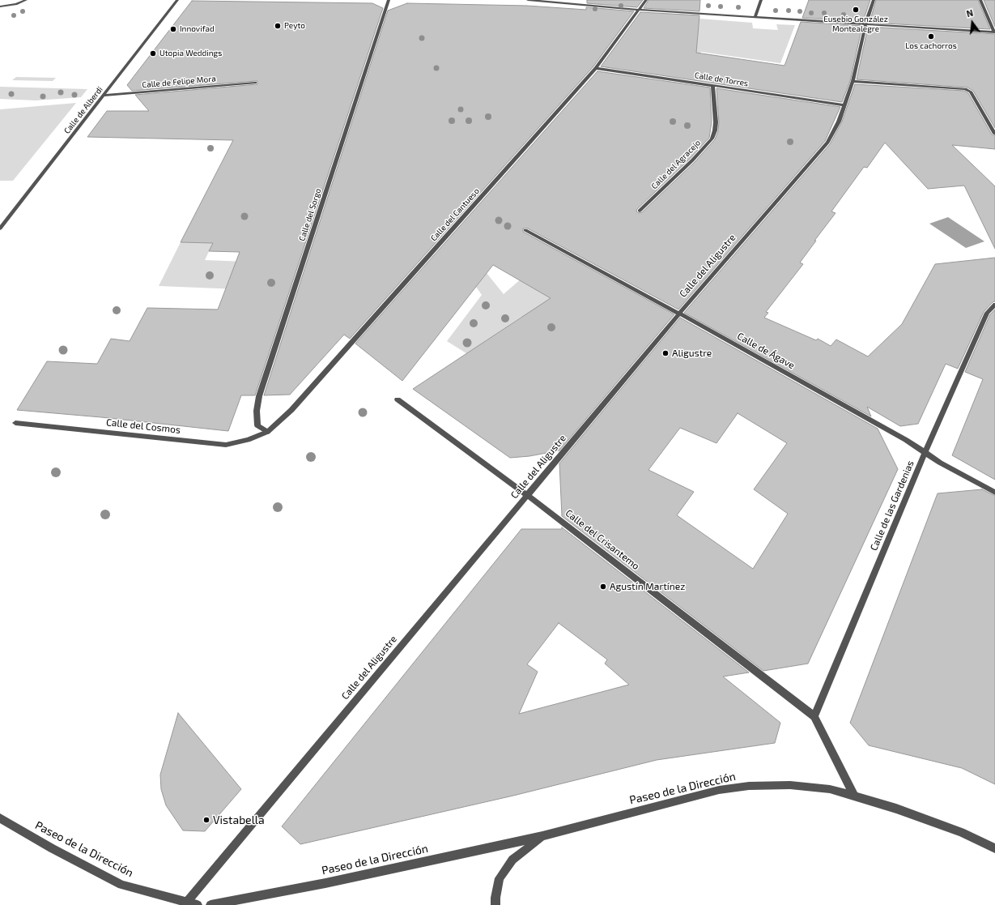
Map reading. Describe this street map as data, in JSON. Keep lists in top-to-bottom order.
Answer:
{
  "streets": {
    "street": [
      "Calle de Torres",
      "Calle de Felipe Mora",
      "Calle de Alberdi",
      "Calle del Agracejo",
      "Calle del Sorgo",
      "Calle del Cantueso",
      "Calle del Aligustre",
      "Calle de Ágave",
      "Calle del Cosmos",
      "Calle de las Gardenias",
      "Calle del Crisantemo",
      "Paseo de la Dirección"
    ]
  },
  "crossings": [
    ["Calle de Torres", "Calle del Agracejo"],
    ["Calle de Torres", "Calle del Cantueso"],
    ["Calle de Torres", "Calle del Aligustre"],
    ["Calle de Felipe Mora", "Calle de Alberdi"],
    ["Calle del Sorgo", "Calle del Cantueso"],
    ["Calle del Sorgo", "Calle del Cosmos"],
    ["Calle del Cantueso", "Calle del Cosmos"],
    ["Calle del Aligustre", "Calle de Ágave"],
    ["Calle del Aligustre", "Calle del Crisantemo"],
    ["Calle del Aligustre", "Paseo de la Dirección"],
    ["Calle de Ágave", "Calle de las Gardenias"],
    ["Calle de las Gardenias", "Calle del Crisantemo"],
    ["Calle del Crisantemo", "Paseo de la Dirección"]
  ],
  "places": [
    "Eusebio González Montealegre",
    "Peyto",
    "Innovifad",
    "Los cachorros",
    "Utopia Weddings",
    "Aligustre",
    "Agustín Martínez",
    "Vistabella"
  ],
  "north": "top"
}
